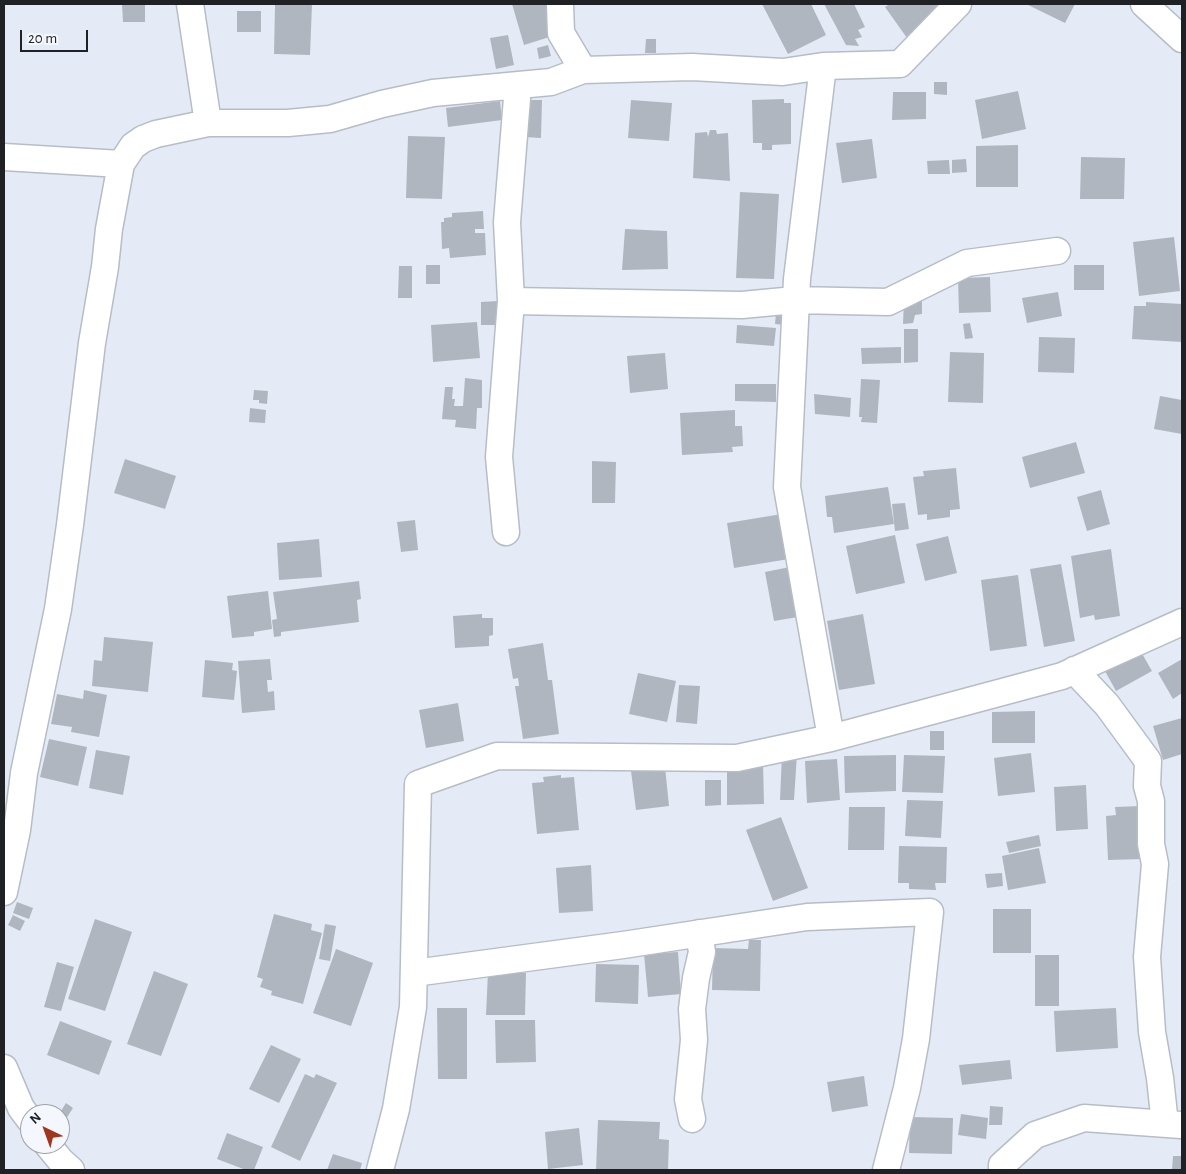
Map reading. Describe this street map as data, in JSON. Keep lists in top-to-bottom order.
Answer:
{
  "scale_bar": "20 m",
  "north": "top left"
}
